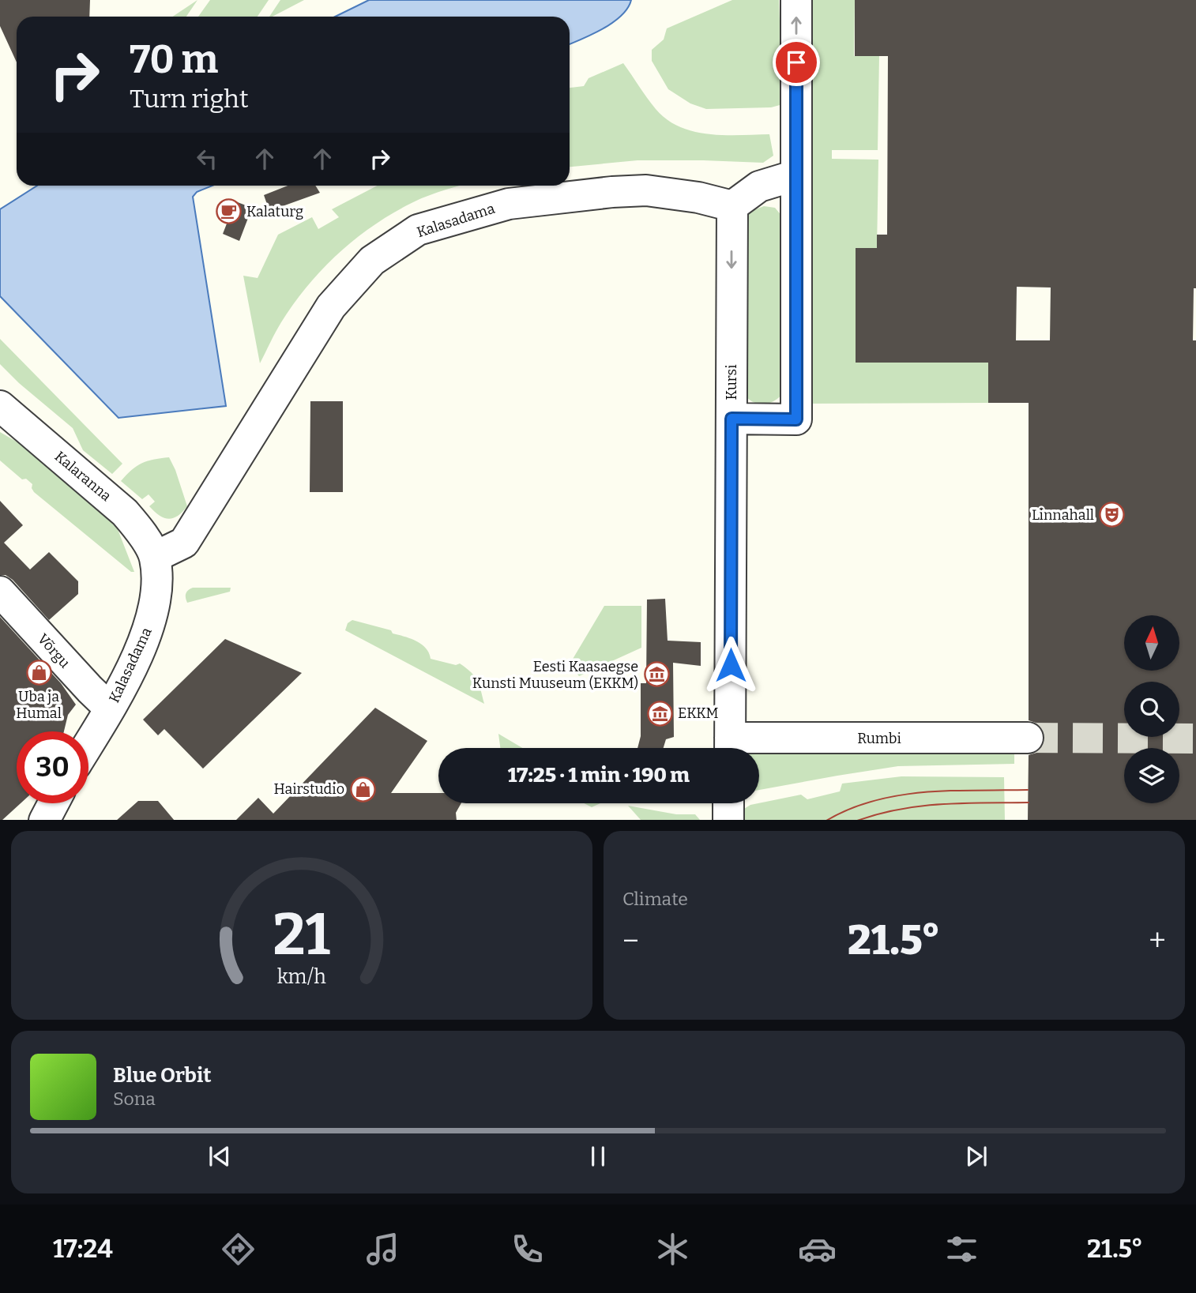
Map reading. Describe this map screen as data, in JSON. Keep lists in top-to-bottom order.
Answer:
{
  "streets": {
    "street": [
      "Kalasadama",
      "Kursi",
      "Kalaranna",
      "Võrgu",
      "Rumbi"
    ]
  },
  "crossings": [
    ["Kalasadama", "Kursi"],
    ["Kalasadama", "Kalaranna"],
    ["Kalasadama", "Võrgu"],
    ["Kursi", "Rumbi"]
  ],
  "one_way": ["Kursi"],
  "places": {
    "cafe": ["Kalaturg"],
    "theatre": ["Linnahall"],
    "shop": ["Uba ja Humal", "Hairstudio"],
    "museum": ["Eesti Kaasaegse Kunsti Muuseum (EKKM)", "EKKM"]
  },
  "north": "top",
  "page": {
    "turn": ["70 m", "Turn right"],
    "limit": "30",
    "trip": "17:25 · 1 min · 190 m",
    "tile": "Climate",
    "heat": ["−", "21.5°", "+"],
    "song": ["Blue Orbit", "Sona"],
    "tabs": ["17:24", "21.5°"],
    "gauge": ["21", "km/h"]
  }
}
